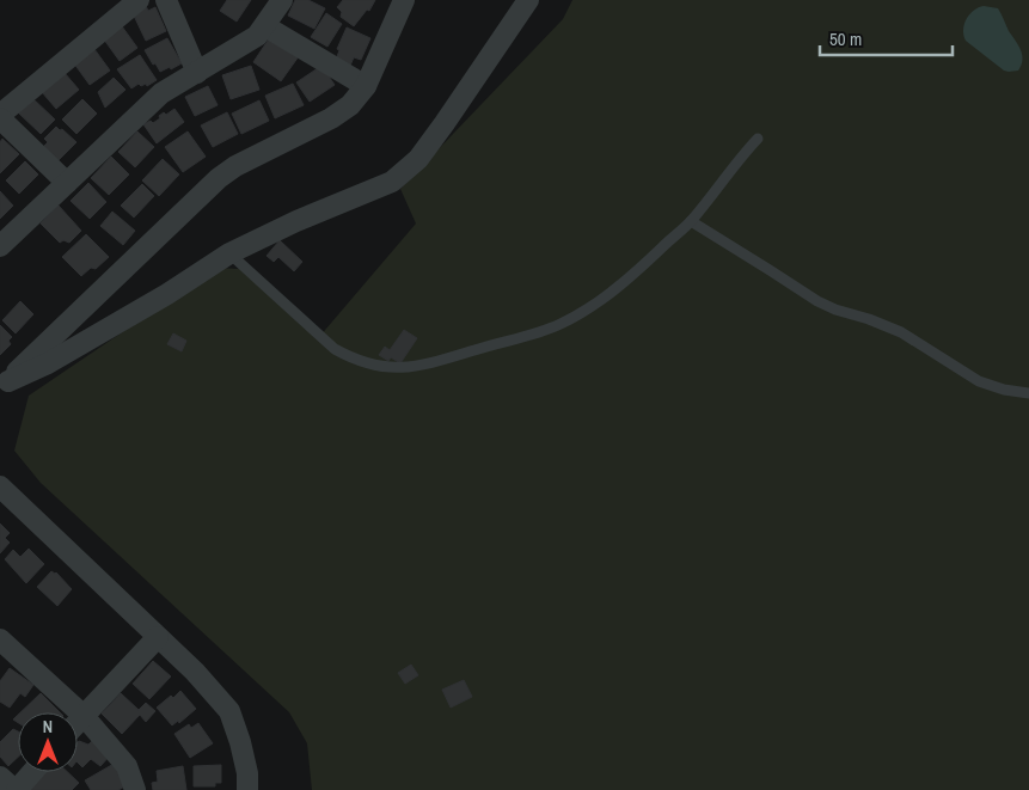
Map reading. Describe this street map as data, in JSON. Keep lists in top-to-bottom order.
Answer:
{
  "scale_bar": "50 m",
  "north": "top"
}
